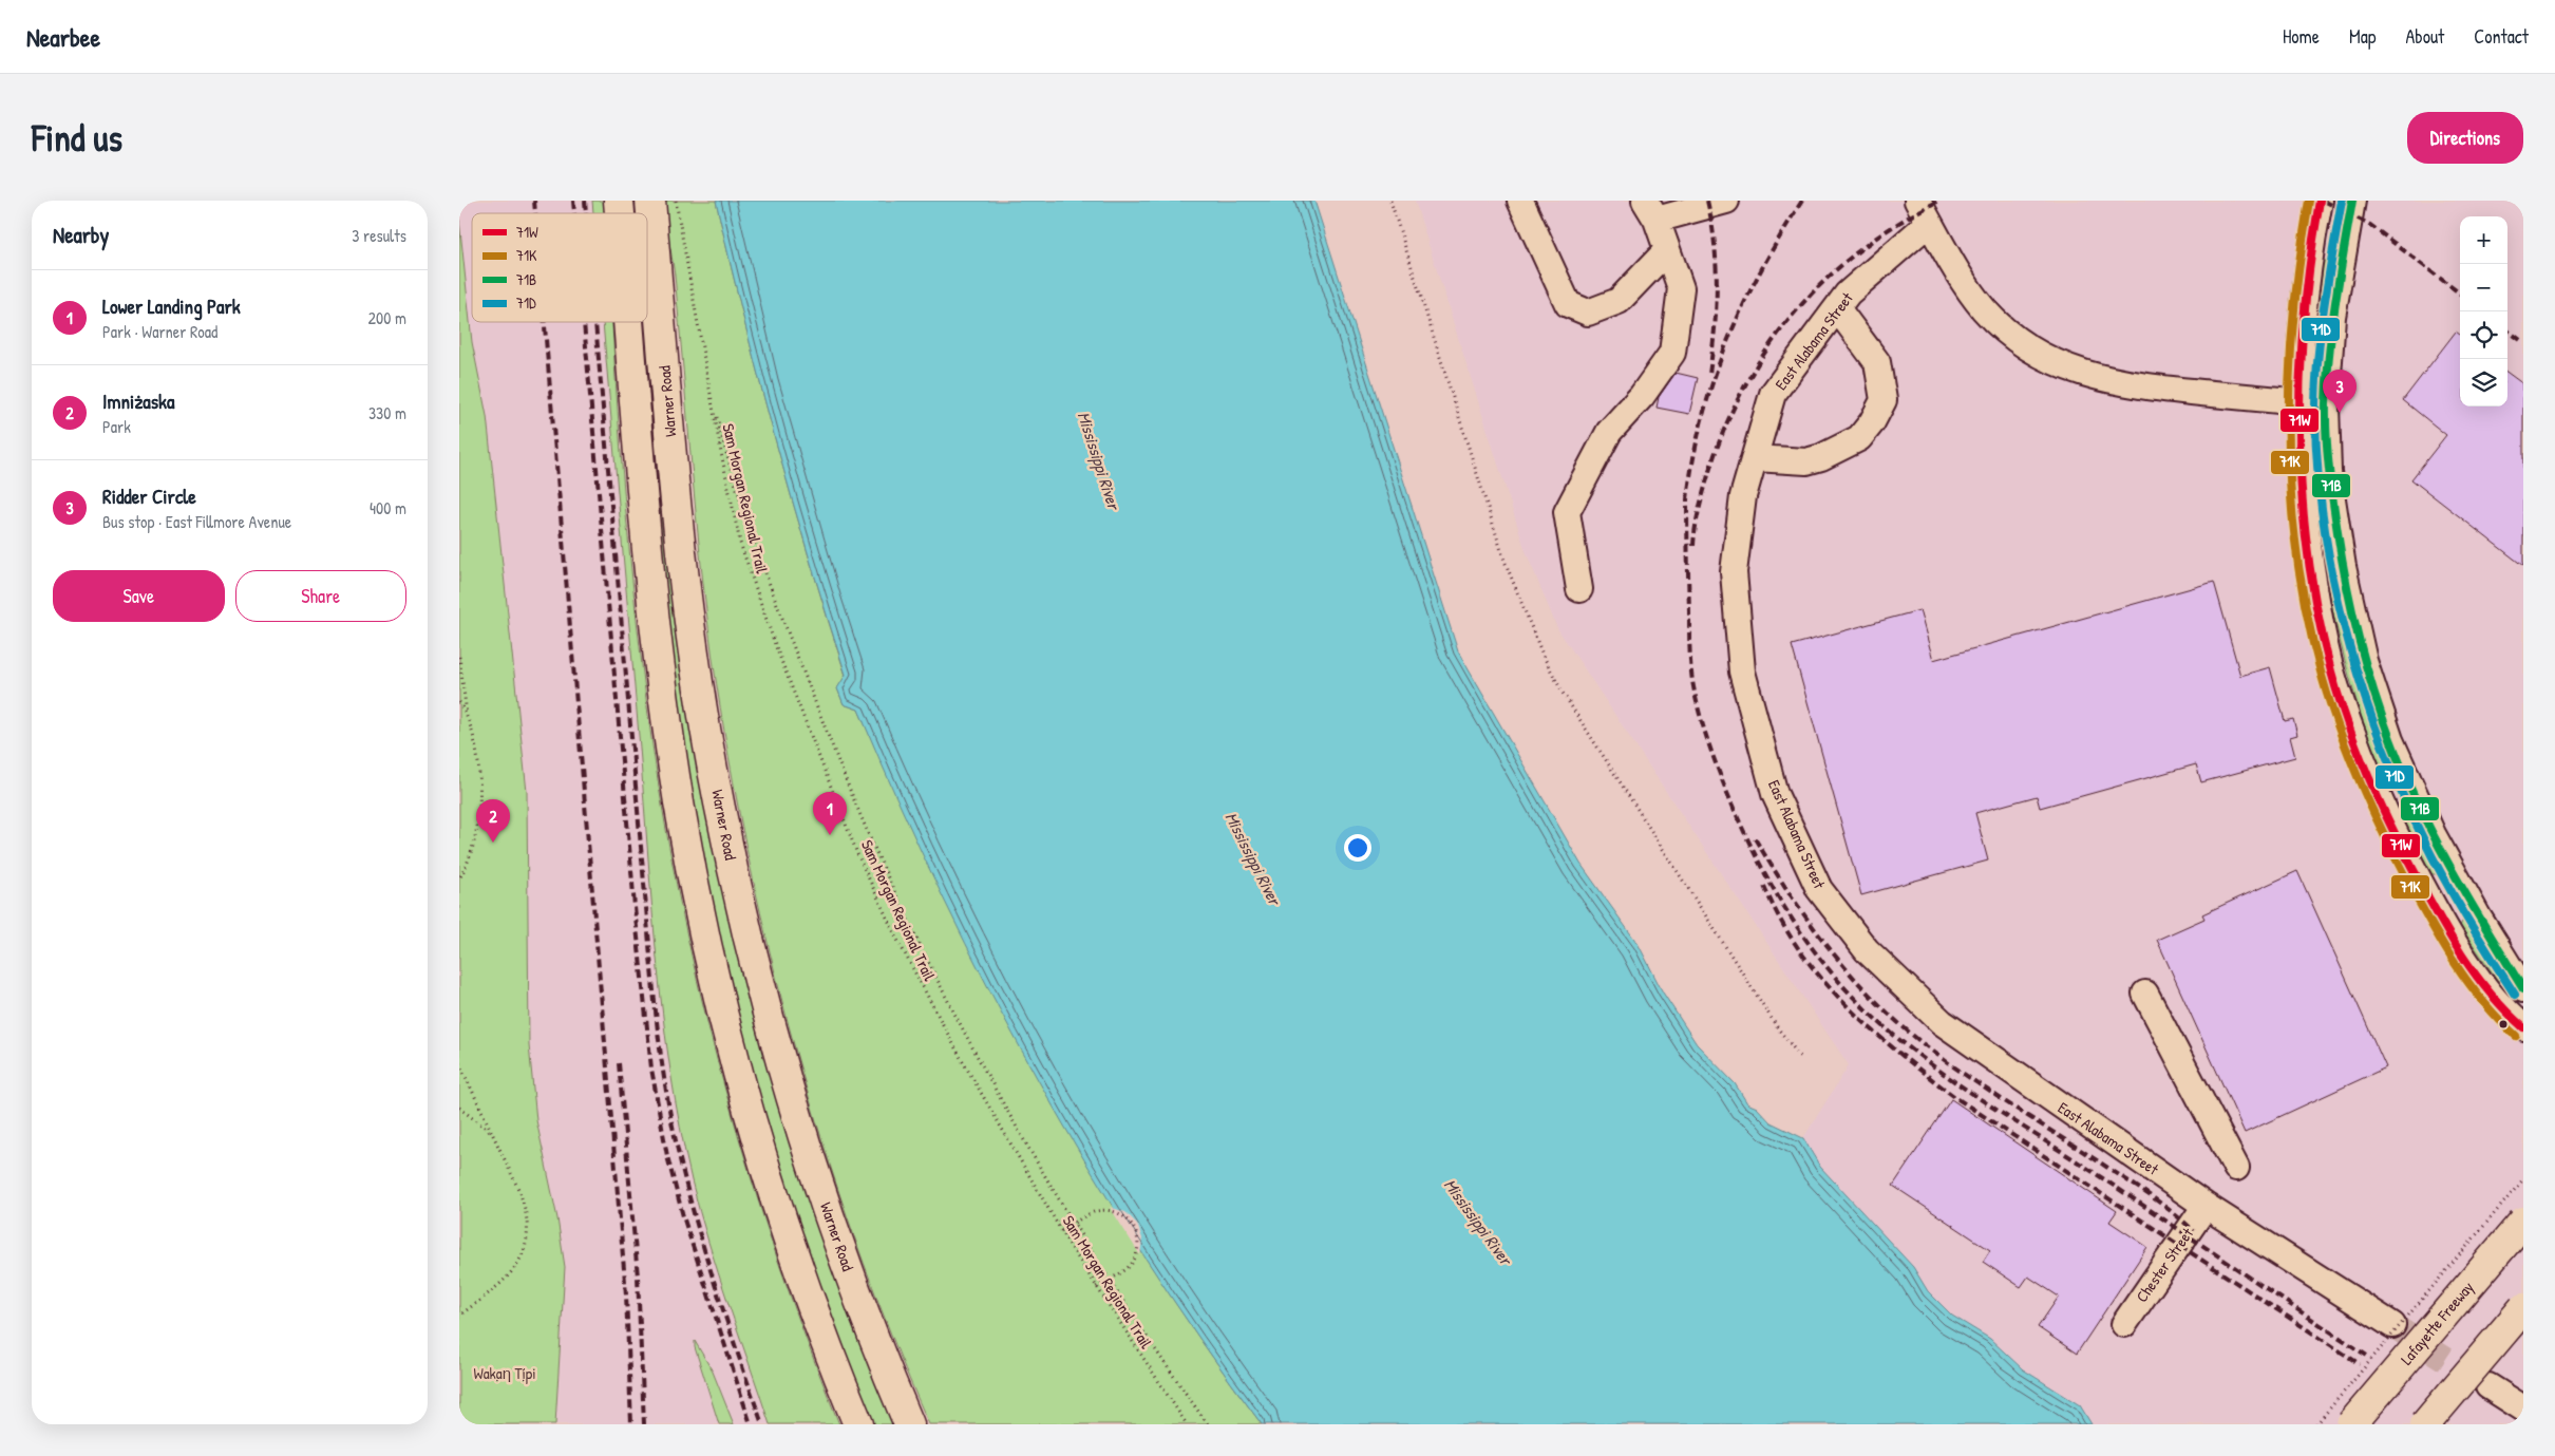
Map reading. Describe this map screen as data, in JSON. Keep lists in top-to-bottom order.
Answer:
{
  "streets": {
    "highway": ["Warner Road", "Lafayette Freeway"],
    "street": ["East Alabama Street", "Chester Street"],
    "path": ["Sam Morgan Regional Trail"]
  },
  "crossings": [
    ["East Alabama Street", "Chester Street"]
  ],
  "water": ["Mississippi River"],
  "parks": ["Waḳaƞ Ṭípi"],
  "lines": [
    "transit line 71W",
    "transit line 71K",
    "transit line 71B",
    "transit line 71D"
  ],
  "legend": [
    "71W",
    "71K",
    "71B",
    "71D"
  ],
  "page": {
    "header": "Nearbee",
    "nav": [
      "Home",
      "Map",
      "About",
      "Contact"
    ],
    "buttons": [
      "Directions",
      ["Save", "Share"]
    ],
    "title": "Find us",
    "heading": ["Nearby", "3 results"],
    "map_buttons": ["+", "−"],
    "list": [
      {
        "mark": "1",
        "name": "Lower Landing Park",
        "note": "Park · Warner Road",
        "value": "200 m"
      },
      {
        "mark": "2",
        "name": "Imniżaska",
        "note": "Park",
        "value": "330 m"
      },
      {
        "mark": "3",
        "name": "Ridder Circle",
        "note": "Bus stop · East Fillmore Avenue",
        "value": "400 m"
      }
    ],
    "pins": ["3", "1", "2"]
  }
}
